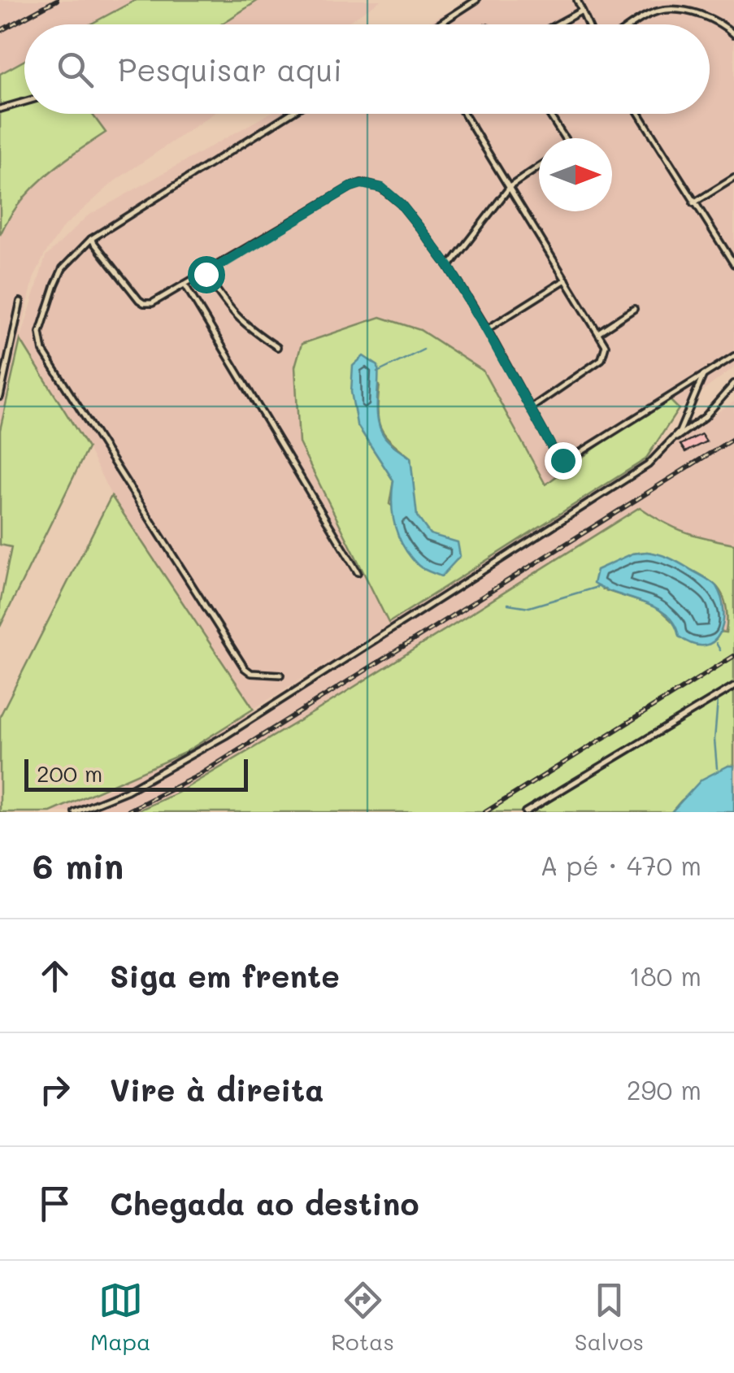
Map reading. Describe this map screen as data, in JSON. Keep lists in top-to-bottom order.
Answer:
{
  "scale_bar": "200 m",
  "north": "right",
  "page": {
    "search": "Pesquisar aqui",
    "scale": "200 m",
    "heading": ["6 min", "A pé · 470 m"],
    "list": [
      ["Siga em frente", "180 m"],
      ["Vire à direita", "290 m"],
      "Chegada ao destino"
    ],
    "nav": ["Mapa", "Rotas", "Salvos"]
  }
}
